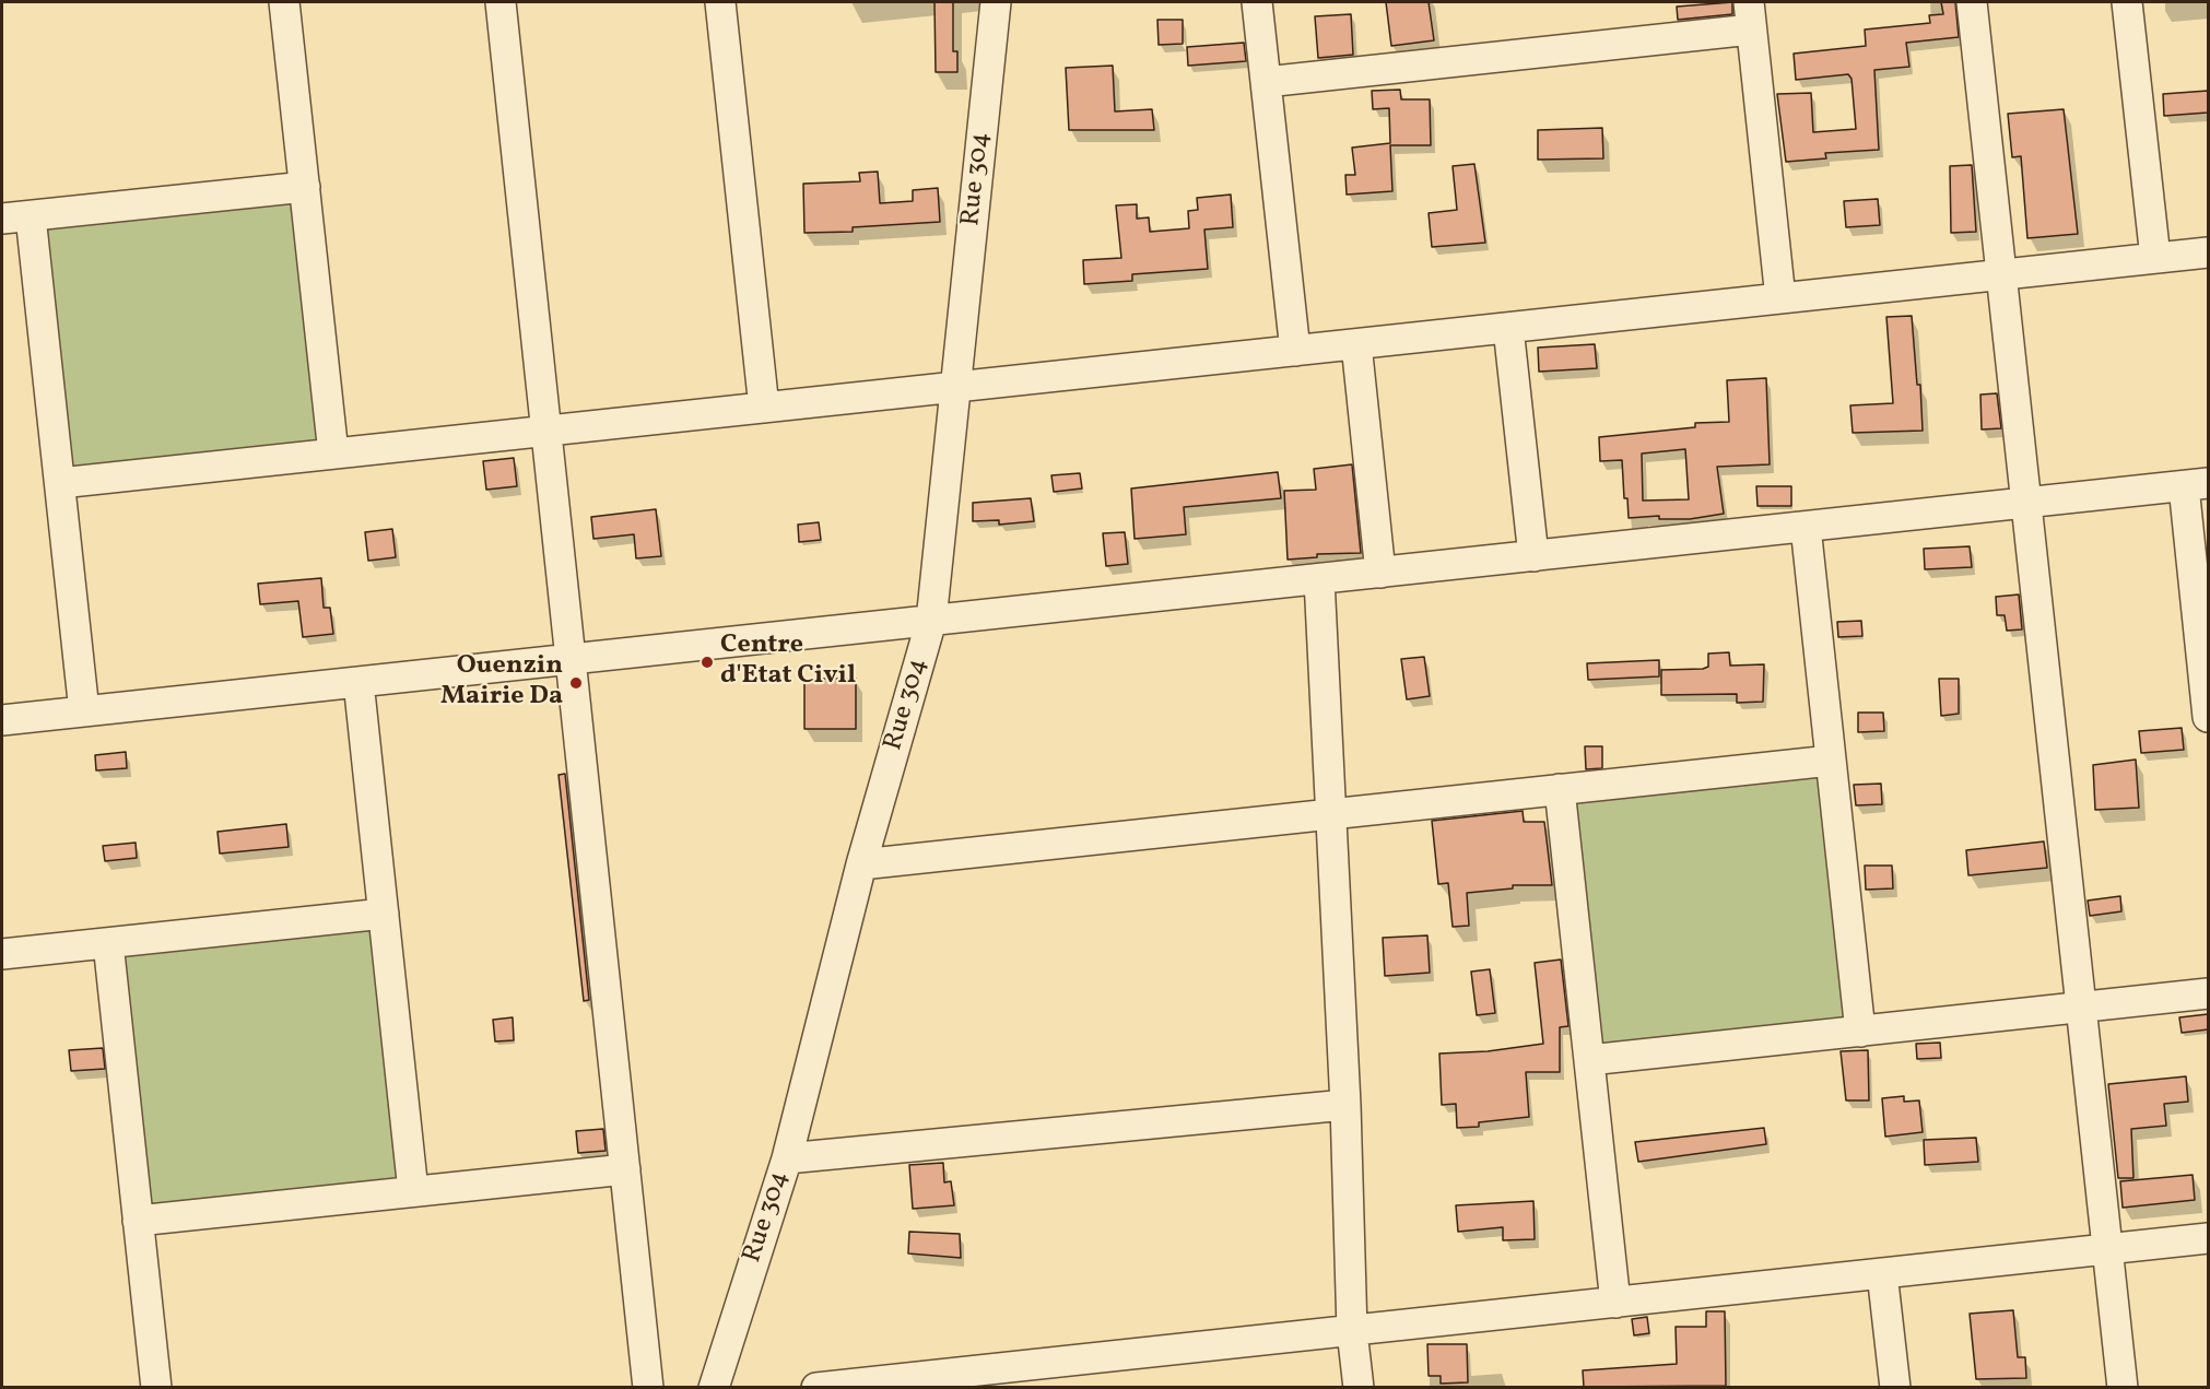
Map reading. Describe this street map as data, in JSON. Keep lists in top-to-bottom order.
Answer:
{
  "streets": {
    "street": ["Rue 304"]
  },
  "places": ["Centre d'Etat Civil", "Ouenzin Mairie Da"]
}
